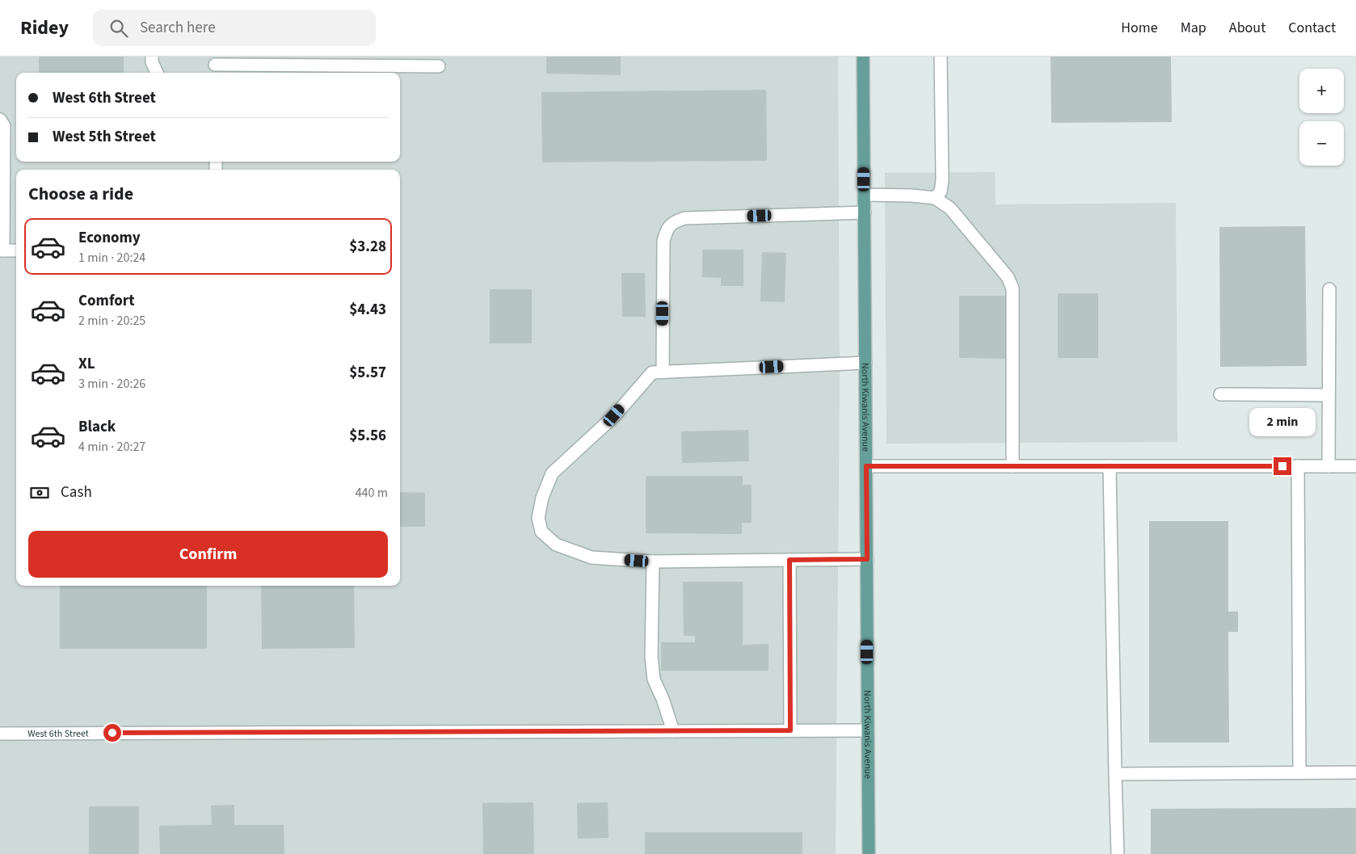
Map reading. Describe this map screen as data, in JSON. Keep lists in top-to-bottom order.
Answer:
{
  "streets": {
    "main road": ["North Kiwanis Avenue"],
    "street": ["West 6th Street"]
  },
  "crossings": [
    ["North Kiwanis Avenue", "West 6th Street"]
  ],
  "page": {
    "header": "Ridey",
    "search": "Search here",
    "nav": [
      "Home",
      "Map",
      "About",
      "Contact"
    ],
    "map_buttons": ["+", "−"],
    "banner": ["West 6th Street", "West 5th Street"],
    "heading": "Choose a ride",
    "list": [
      {
        "name": "Economy",
        "note": "1 min · 20:24",
        "value": "$3.28"
      },
      {
        "name": "Comfort",
        "note": "2 min · 20:25",
        "value": "$4.43"
      },
      {
        "name": "XL",
        "note": "3 min · 20:26",
        "value": "$5.57"
      },
      {
        "name": "Black",
        "note": "4 min · 20:27",
        "value": "$5.56"
      }
    ],
    "bubble": "2 min",
    "pay": ["Cash", "440 m"],
    "buttons": "Confirm"
  }
}
